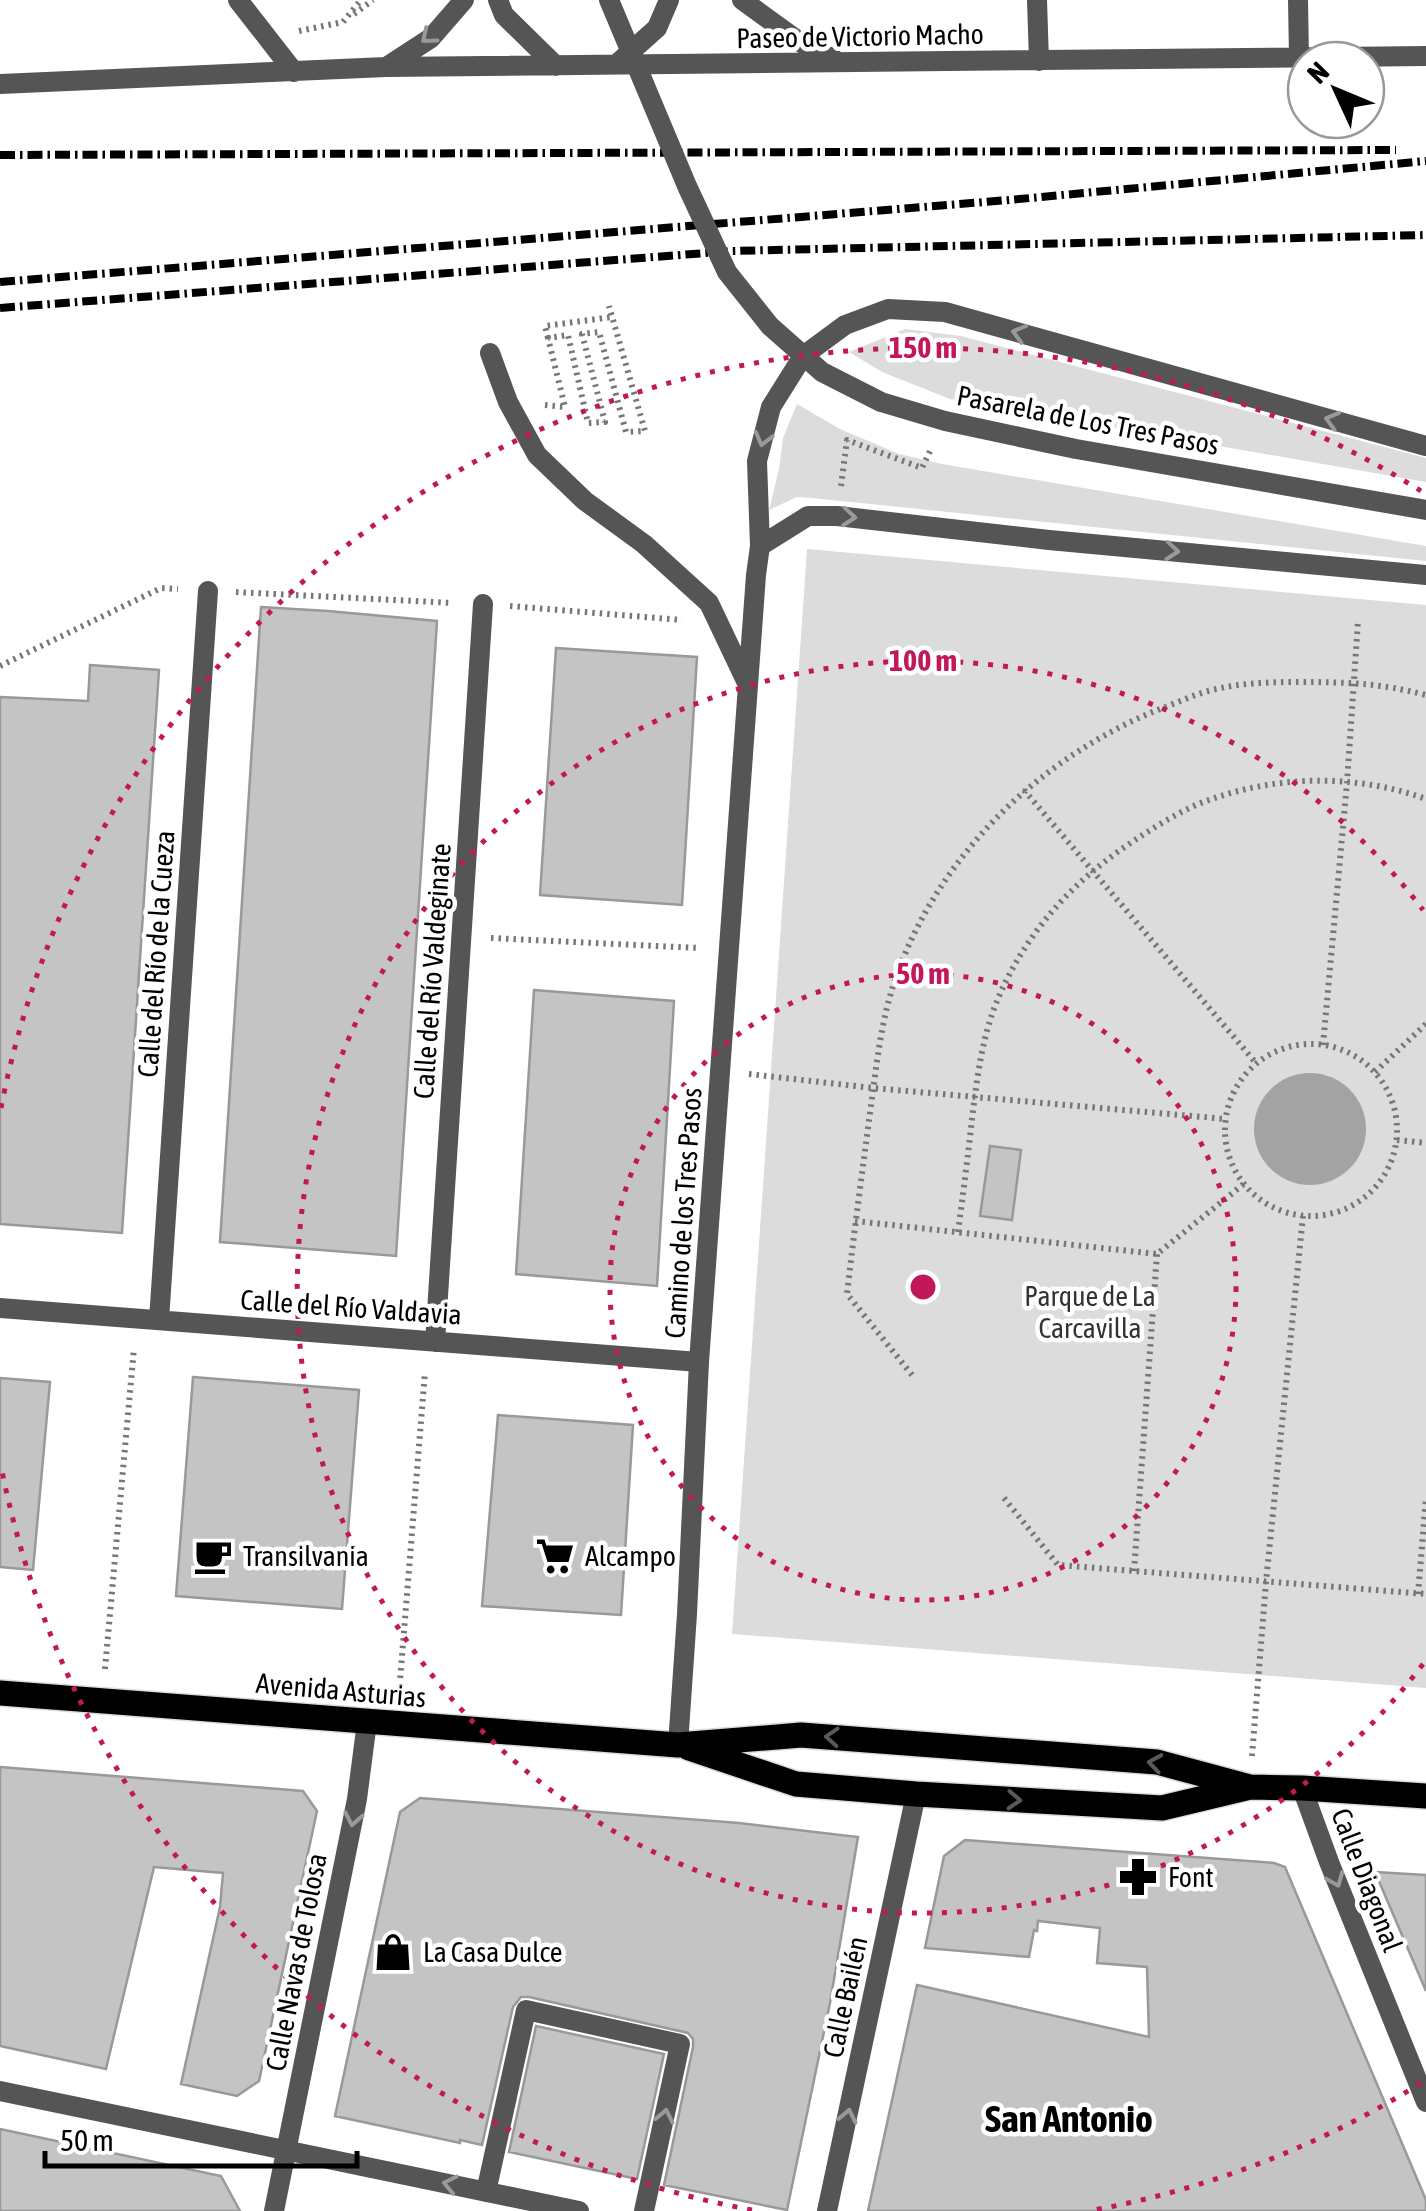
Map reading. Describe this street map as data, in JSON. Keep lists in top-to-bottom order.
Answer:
{
  "streets": {
    "main road": ["Avenida Asturias"],
    "street": [
      "Paseo de Victorio Macho",
      "Pasarela de Los Tres Pasos",
      "Calle del Río de la Cueza",
      "Calle del Río Valdeginate",
      "Camino de los Tres Pasos",
      "Calle del Río Valdavia",
      "Calle Diagonal",
      "Calle Navas de Tolosa",
      "Calle Bailén"
    ]
  },
  "crossings": [
    ["Calle del Río de la Cueza", "Calle del Río Valdavia"],
    ["Calle del Río Valdeginate", "Calle del Río Valdavia"],
    ["Camino de los Tres Pasos", "Calle del Río Valdavia"],
    ["Camino de los Tres Pasos", "Avenida Asturias"],
    ["Avenida Asturias", "Calle Diagonal"],
    ["Avenida Asturias", "Calle Navas de Tolosa"],
    ["Avenida Asturias", "Calle Bailén"]
  ],
  "one_way": ["Calle Diagonal", "Calle Navas de Tolosa", "Calle Bailén"],
  "districts": ["San Antonio"],
  "parks": ["Parque de La Carcavilla"],
  "places": {
    "cafe": ["Transilvania"],
    "supermarket": ["Alcampo"],
    "pharmacy": ["Font"],
    "shop": ["La Casa Dulce"]
  },
  "scale_bar": "50 m",
  "north": "top left",
  "rings": ["150 m", "100 m", "50 m"]
}
